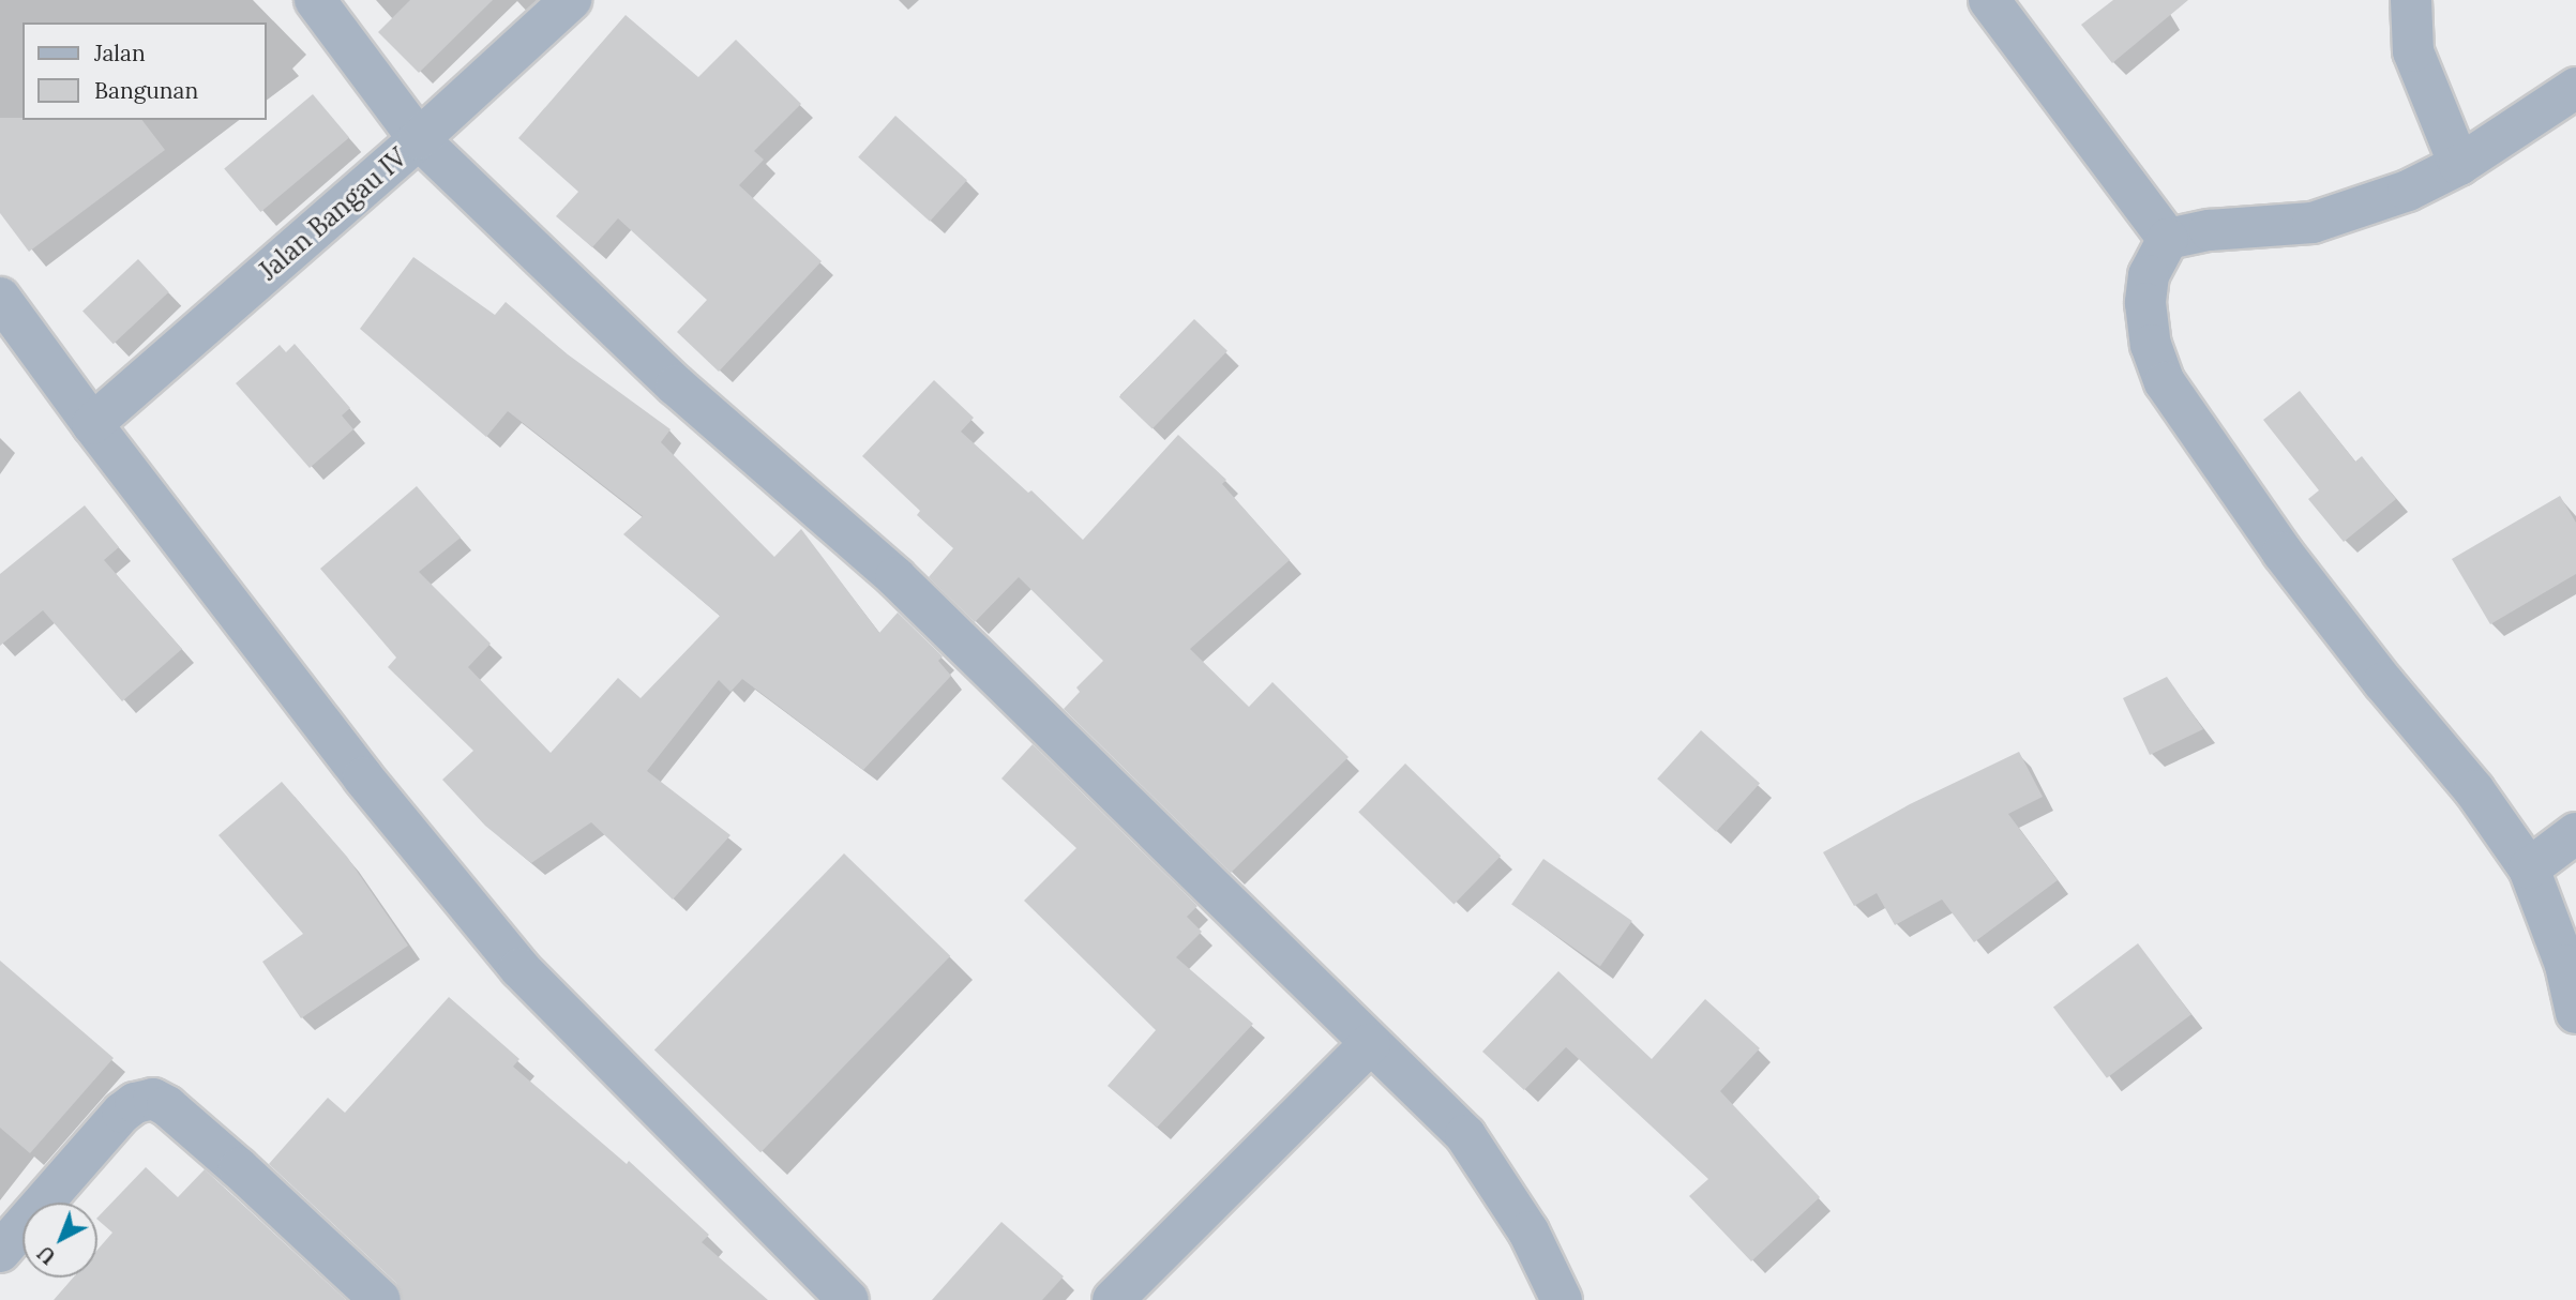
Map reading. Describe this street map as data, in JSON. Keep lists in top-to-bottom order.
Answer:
{
  "streets": {
    "street": ["Jalan Bangau IV"]
  },
  "legend": ["Jalan", "Bangunan"],
  "north": "bottom left"
}
